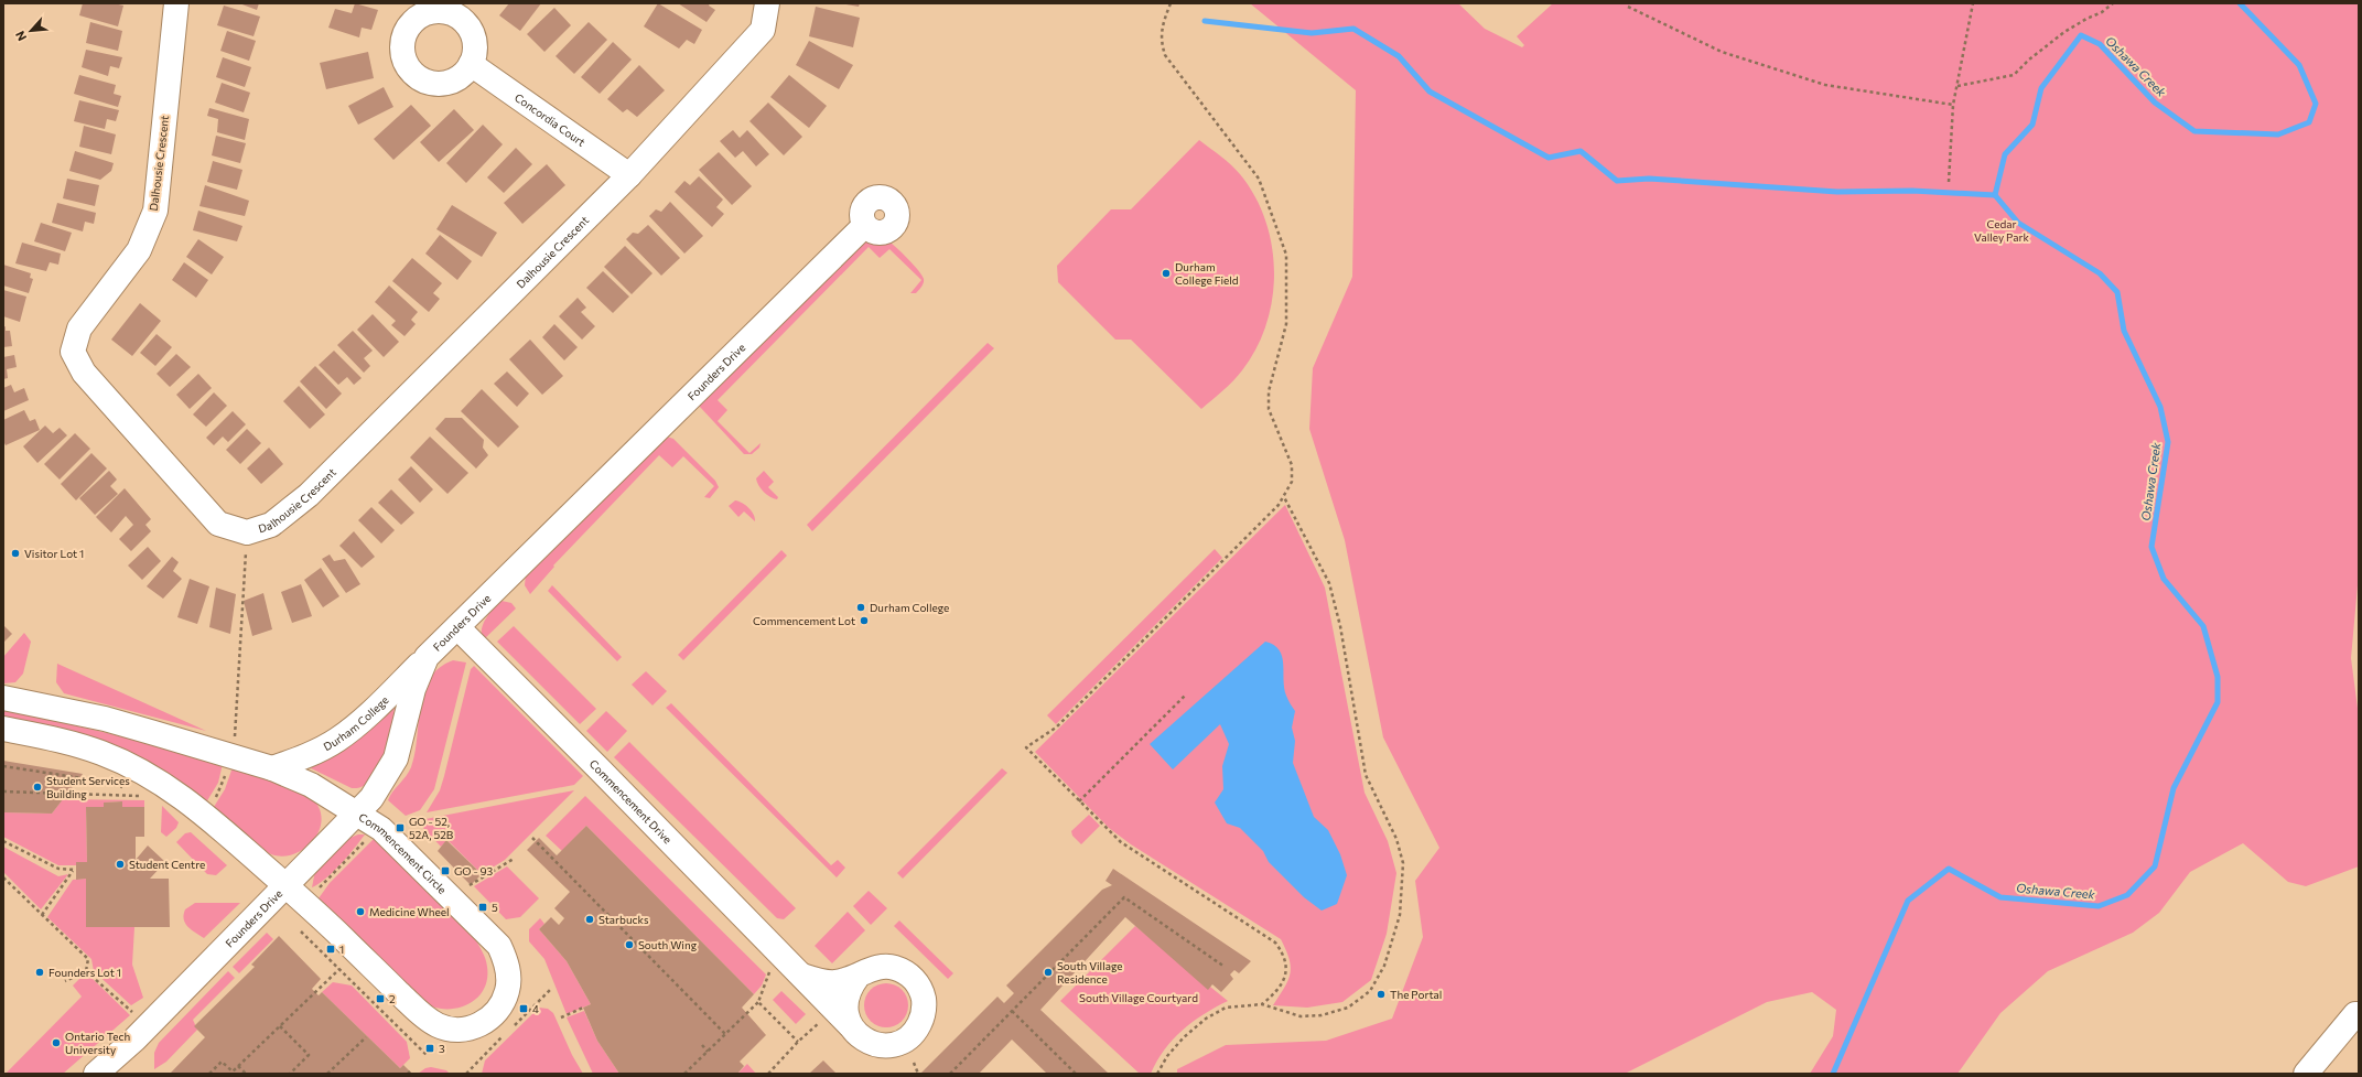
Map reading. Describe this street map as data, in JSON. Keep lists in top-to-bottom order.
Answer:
{
  "streets": {
    "street": [
      "Concordia Court",
      "Dalhousie Crescent",
      "Founders Drive",
      "Durham College",
      "Commencement Drive",
      "Commencement Circle"
    ]
  },
  "crossings": [
    ["Concordia Court", "Dalhousie Crescent"],
    ["Founders Drive", "Durham College"],
    ["Founders Drive", "Commencement Drive"],
    ["Founders Drive", "Commencement Circle"],
    ["Durham College", "Commencement Circle"]
  ],
  "water": ["Oshawa Creek"],
  "parks": ["Cedar Valley Park", "South Village Courtyard"],
  "places": {
    "other": [
      "Durham College Field",
      "Visitor Lot 1",
      "Durham College",
      "Commencement Lot",
      "Student Services Building",
      "Student Centre",
      "Medicine Wheel",
      "Starbucks",
      "South Wing",
      "Founders Lot 1",
      "South Village Residence",
      "The Portal",
      "Ontario Tech University"
    ],
    "transit": [
      "GO - 52, 52A, 52B",
      "GO - 93",
      "5",
      "1",
      "2",
      "4",
      "3"
    ]
  },
  "north": "bottom left"
}
